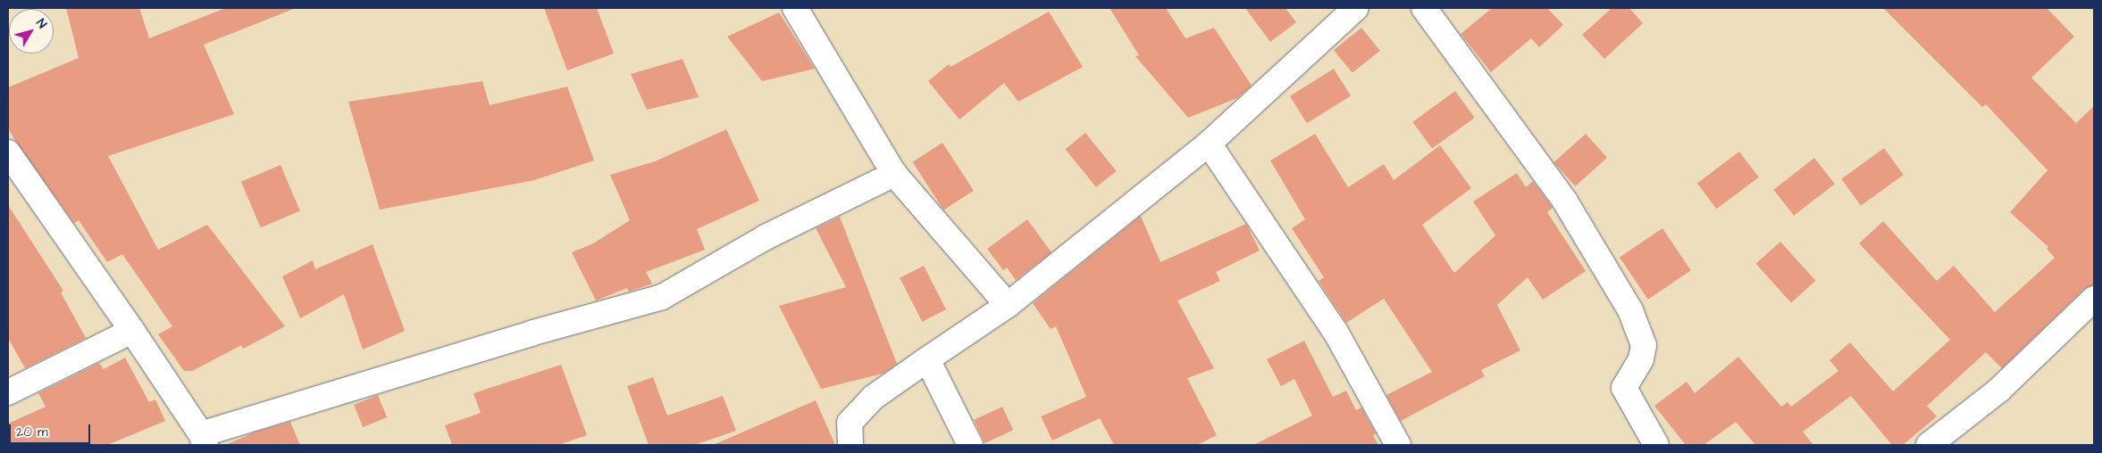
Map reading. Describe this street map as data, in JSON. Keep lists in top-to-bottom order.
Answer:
{
  "scale_bar": "20 m",
  "north": "top right"
}
